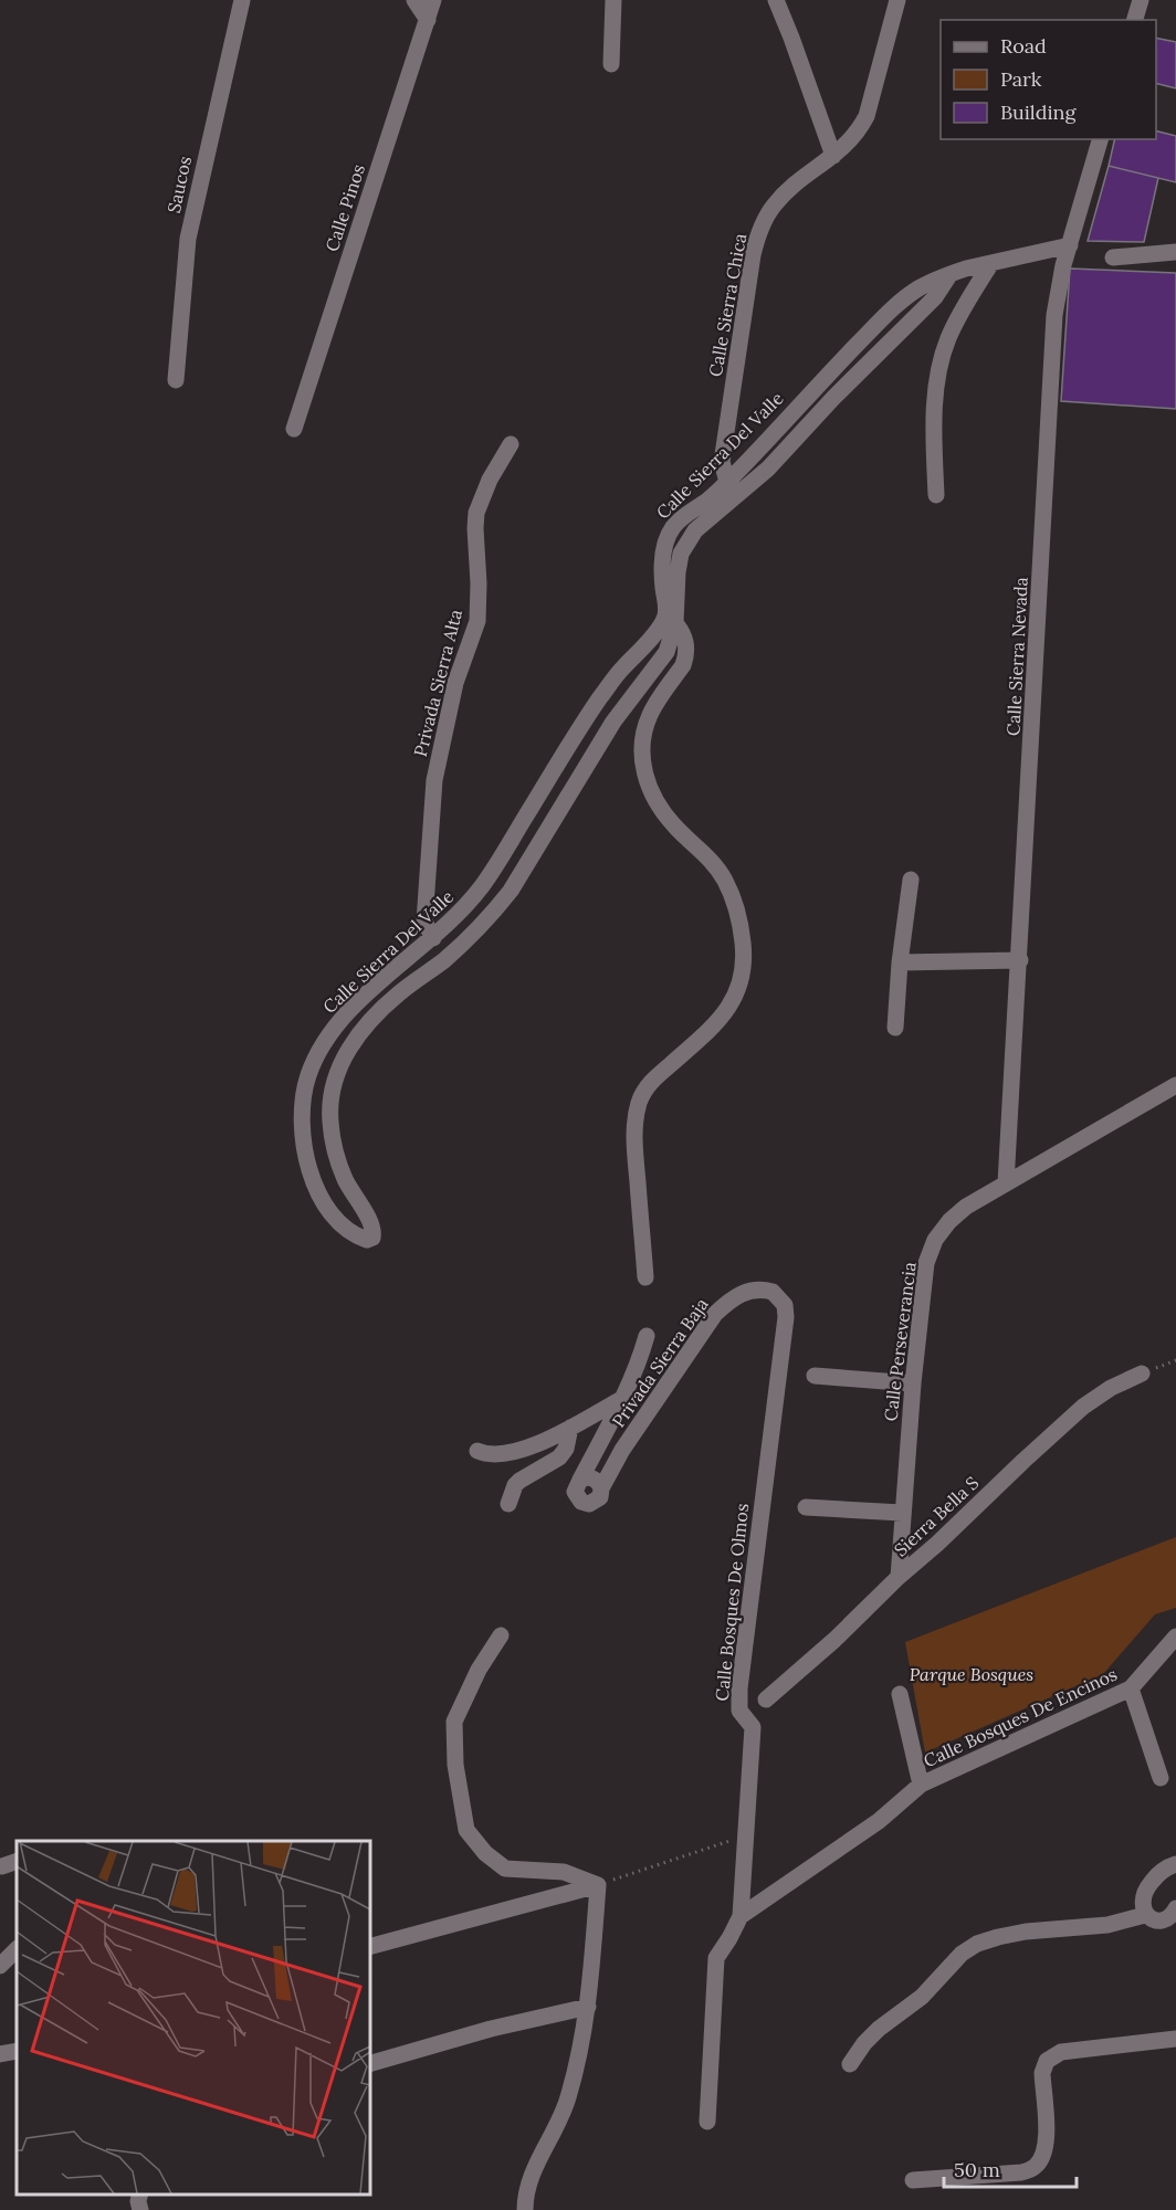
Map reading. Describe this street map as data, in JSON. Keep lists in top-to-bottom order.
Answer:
{
  "streets": {
    "street": [
      "Saucos",
      "Calle Pinos",
      "Calle Sierra Chica",
      "Calle Sierra Del Valle",
      "Calle Sierra Nevada",
      "Privada Sierra Alta",
      "Calle Perseverancia",
      "Privada Sierra Baja",
      "Sierra Bella S",
      "Calle Bosques De Olmos",
      "Calle Bosques De Encinos"
    ]
  },
  "crossings": [
    ["Calle Sierra Chica", "Calle Sierra Del Valle"],
    ["Calle Sierra Del Valle", "Calle Sierra Nevada"],
    ["Calle Sierra Del Valle", "Privada Sierra Alta"],
    ["Calle Sierra Nevada", "Calle Perseverancia"],
    ["Calle Perseverancia", "Sierra Bella S"],
    ["Privada Sierra Baja", "Calle Bosques De Olmos"],
    ["Calle Bosques De Olmos", "Calle Bosques De Encinos"]
  ],
  "parks": ["Parque Bosques"],
  "legend": ["Road", "Park", "Building"],
  "scale_bar": "50 m"
}
